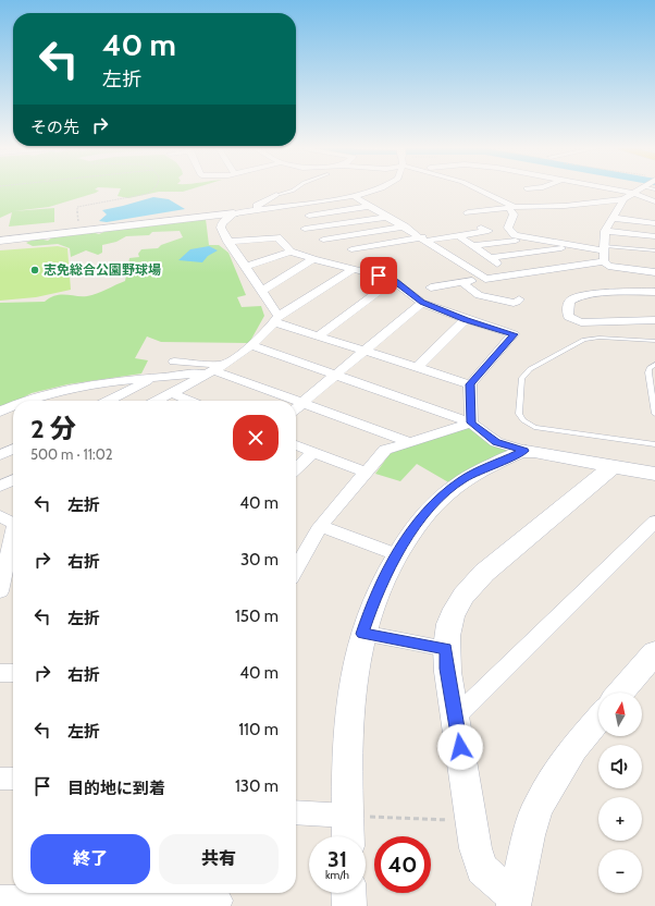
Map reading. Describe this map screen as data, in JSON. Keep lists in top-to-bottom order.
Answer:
{
  "places": ["志免総合公園野球場"],
  "north": "top",
  "page": {
    "turn": ["40 m", "左折"],
    "then": "その先",
    "heading": ["2 分", "500 m · 11:02"],
    "list": [
      {
        "name": "左折",
        "value": "40 m"
      },
      {
        "name": "右折",
        "value": "30 m"
      },
      {
        "name": "左折",
        "value": "150 m"
      },
      {
        "name": "右折",
        "value": "40 m"
      },
      {
        "name": "左折",
        "value": "110 m"
      },
      {
        "name": "目的地に到着",
        "value": "130 m"
      }
    ],
    "map_buttons": ["+", "−"],
    "buttons": ["終了", "共有"],
    "speed": "31 km/h",
    "limit": "40"
  }
}
